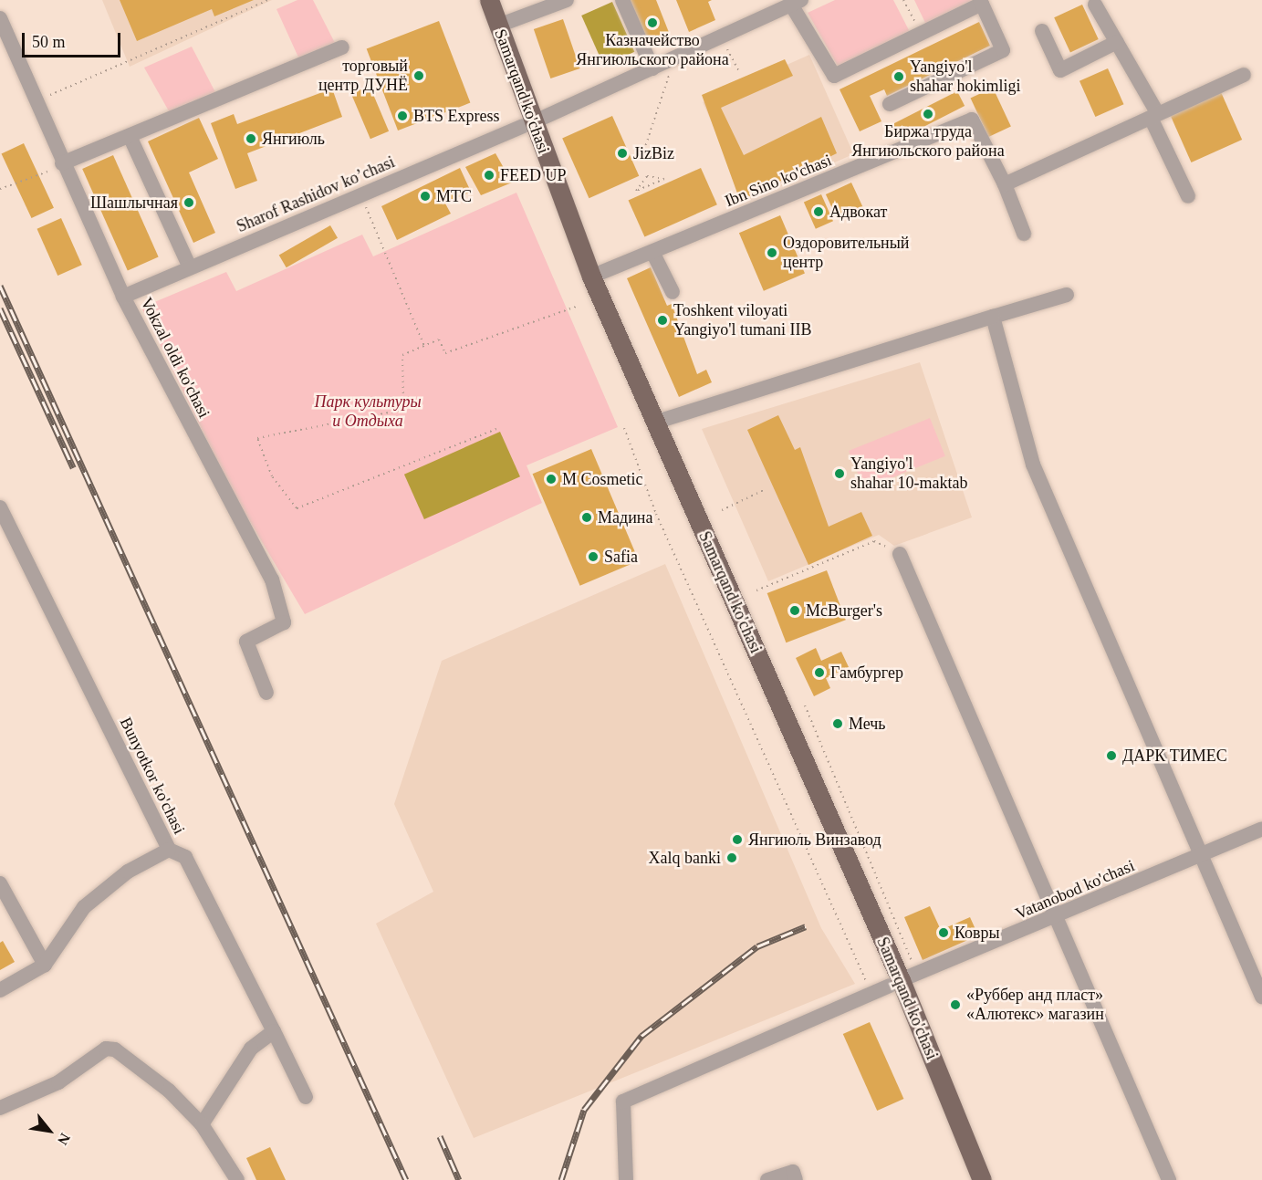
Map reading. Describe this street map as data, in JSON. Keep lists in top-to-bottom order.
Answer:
{
  "streets": {
    "main road": ["Samarqand ko'chasi"],
    "street": [
      "Ibn Sino ko'chasi",
      "Sharof Rashidov ko’chasi",
      "Vokzal oldi ko'chasi",
      "Bunyotkor ko'chasi",
      "Vatanobod ko'chasi"
    ]
  },
  "crossings": [
    ["Samarqand ko'chasi", "Ibn Sino ko'chasi"],
    ["Samarqand ko'chasi", "Sharof Rashidov ko’chasi"],
    ["Samarqand ko'chasi", "Vatanobod ko'chasi"],
    ["Sharof Rashidov ko’chasi", "Vokzal oldi ko'chasi"]
  ],
  "parks": ["Парк культуры и Отдыха"],
  "places": [
    "Казначейство Янгиюльского района",
    "торговый центр ДУНЁ",
    "Yangiyo'l shahar hokimligi",
    "Биржа труда Янгиюльского района",
    "BTS Express",
    "Янгиюль",
    "JizBiz",
    "FEED UP",
    "МТС",
    "Шашлычная",
    "Адвокат",
    "Оздоровительный центр",
    "Toshkent viloyati Yangiyo'l tumani IIB",
    "Yangiyo'l shahar 10-maktab",
    "M Cosmetic",
    "Мадина",
    "Safia",
    "McBurger's",
    "Гамбургер",
    "Мечь",
    "ДАРК ТИМЕС",
    "Янгиюль Винзавод",
    "Xalq banki",
    "Ковры",
    "«Руббер анд пласт» «Алютекс» магазин"
  ],
  "scale_bar": "50 m",
  "north": "bottom right"
}
